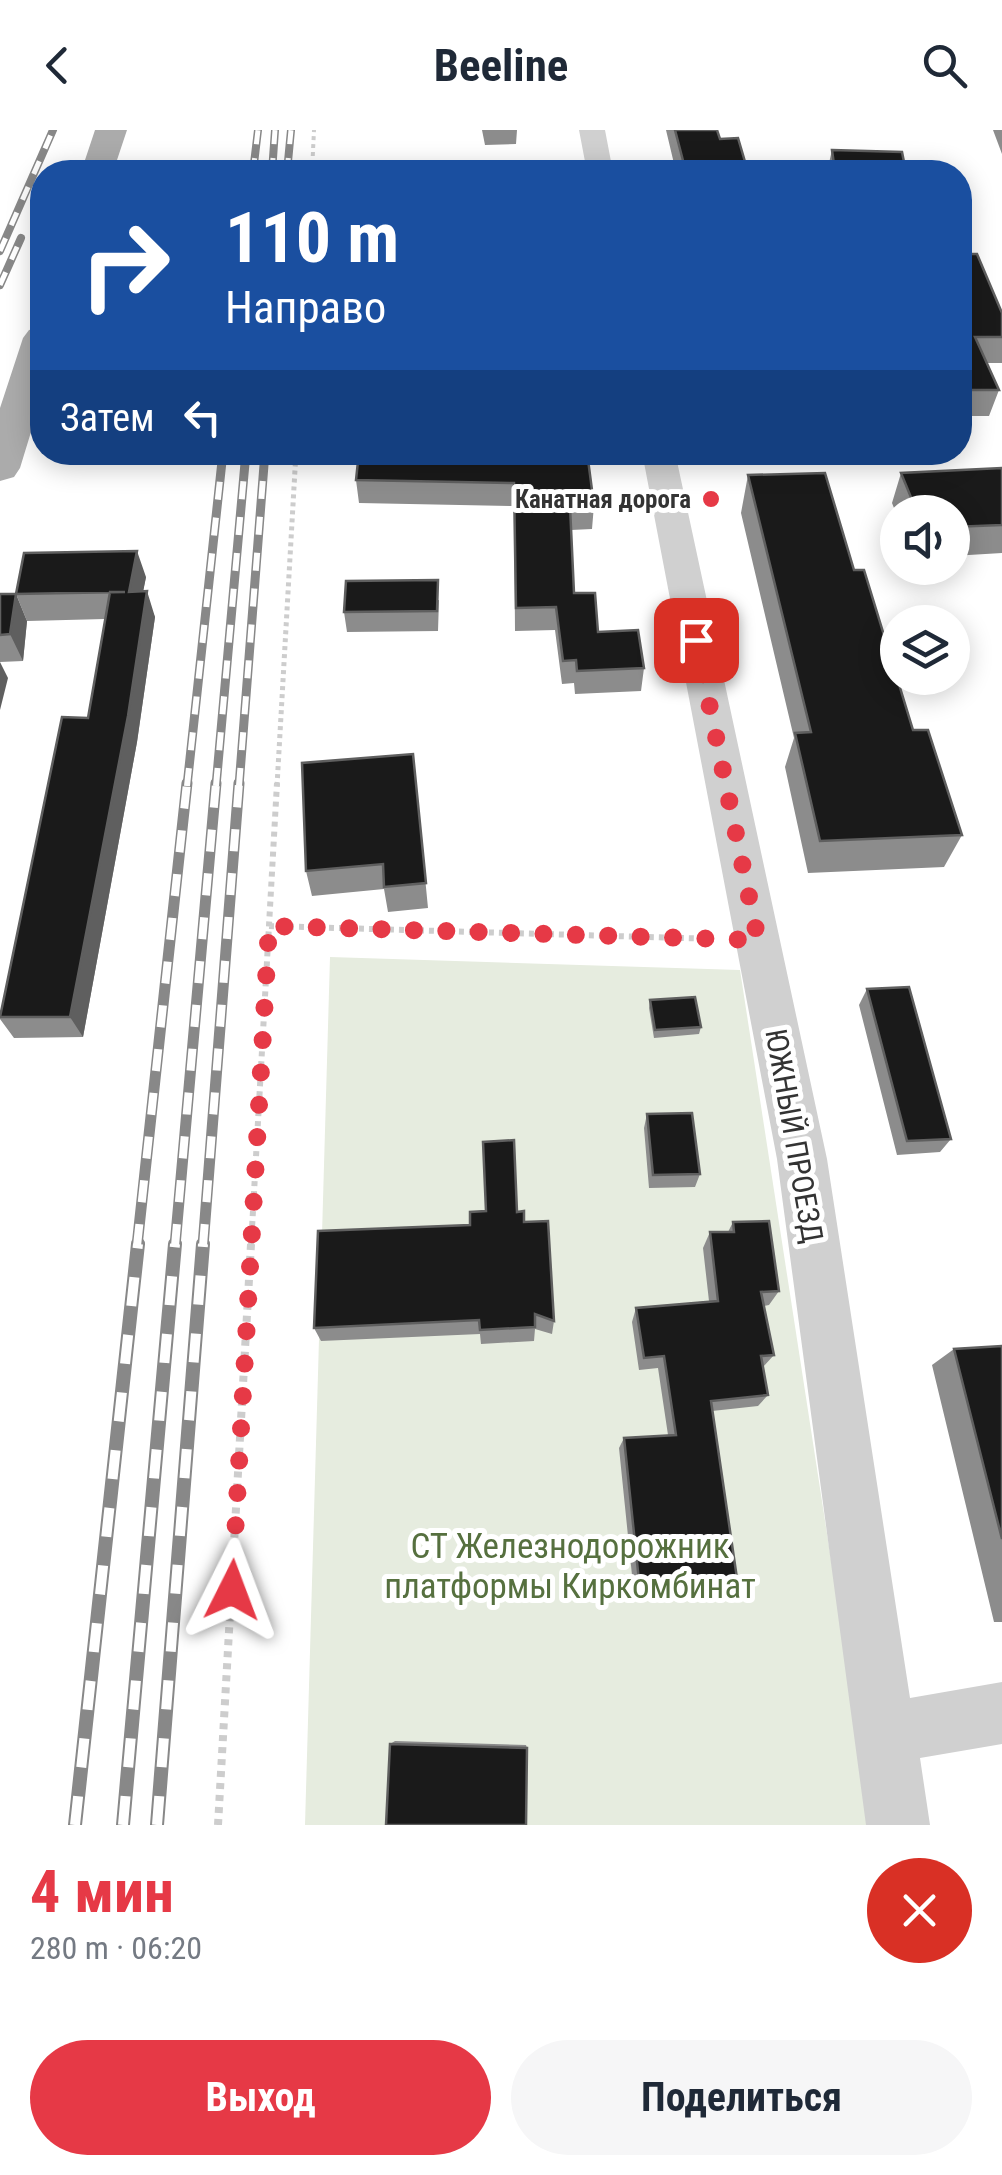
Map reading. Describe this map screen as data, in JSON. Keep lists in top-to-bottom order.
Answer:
{
  "streets": {
    "street": ["ЮЖНЫЙ ПРОЕЗД"]
  },
  "parks": ["СТ Железнодорожник платформы Киркомбинат"],
  "places": ["Канатная дорога"],
  "page": {
    "header": "Beeline",
    "turn": ["110 m", "Направо"],
    "then": "Затем",
    "heading": ["4 мин", "280 m · 06:20"],
    "buttons": ["Выход", "Поделиться"]
  }
}
